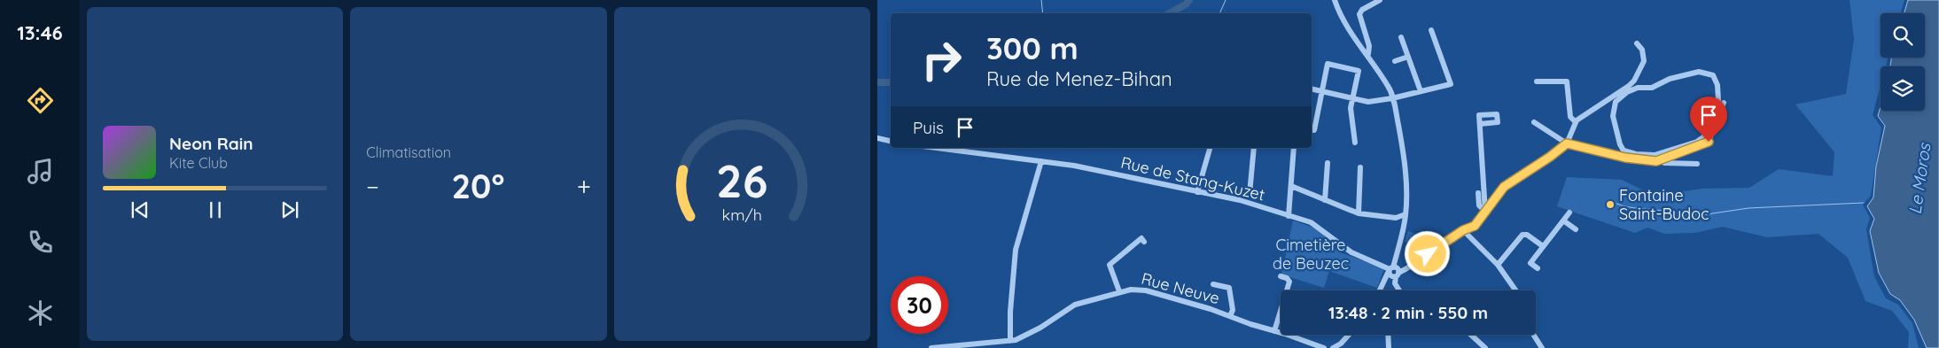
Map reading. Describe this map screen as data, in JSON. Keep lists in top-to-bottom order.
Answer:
{
  "streets": {
    "street": ["Rue de Stang-Kuzet", "Rue Neuve"]
  },
  "water": ["Le Moros"],
  "parks": ["Cimetière de Beuzec"],
  "places": ["Fontaine Saint-Budoc"],
  "page": {
    "tabs": "13:46",
    "tile": "Climatisation",
    "turn": ["300 m", "Rue de Menez-Bihan"],
    "then": "Puis",
    "song": ["Neon Rain", "Kite Club"],
    "heat": ["−", "20°", "+"],
    "limit": "30",
    "trip": "13:48 · 2 min · 550 m",
    "gauge": ["26", "km/h"]
  }
}
